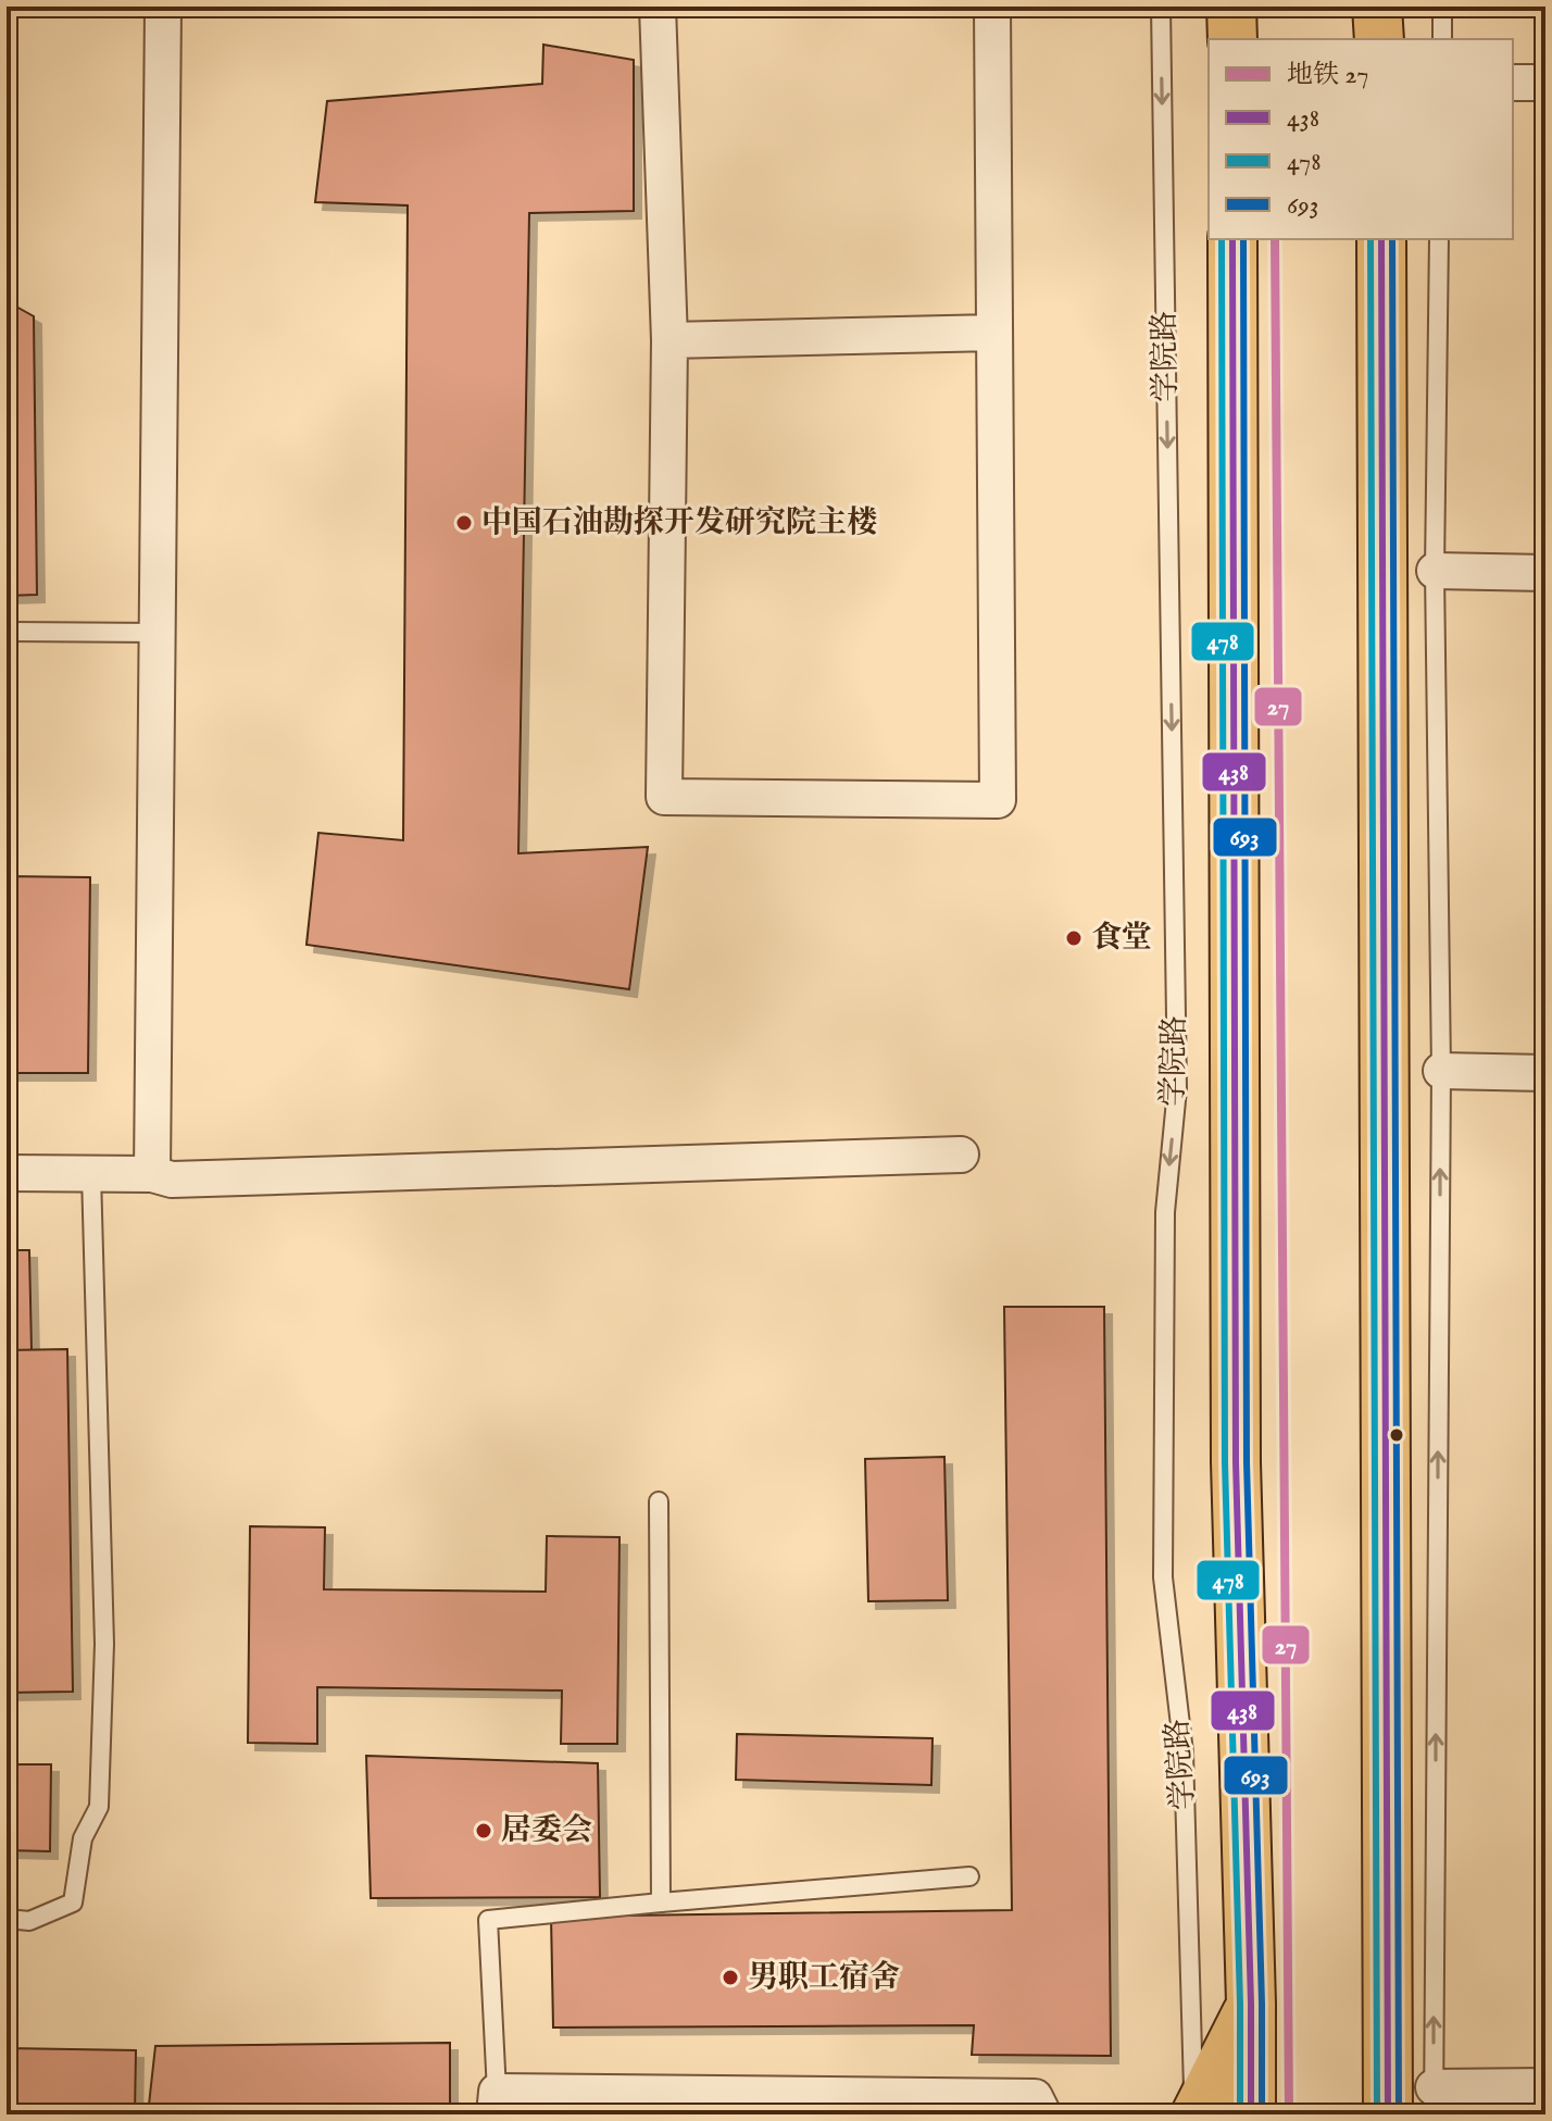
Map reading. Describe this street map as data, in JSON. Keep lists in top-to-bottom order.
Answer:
{
  "streets": {
    "main road": ["学院路"]
  },
  "one_way": ["学院路"],
  "places": [
    "中国石油勘探开发研究院主楼",
    "食堂",
    "居委会",
    "男职工宿舍"
  ],
  "lines": [
    "metro line 27",
    "transit line 438",
    "transit line 478",
    "transit line 693"
  ],
  "legend": [
    "地铁 27",
    "438",
    "478",
    "693"
  ]
}
